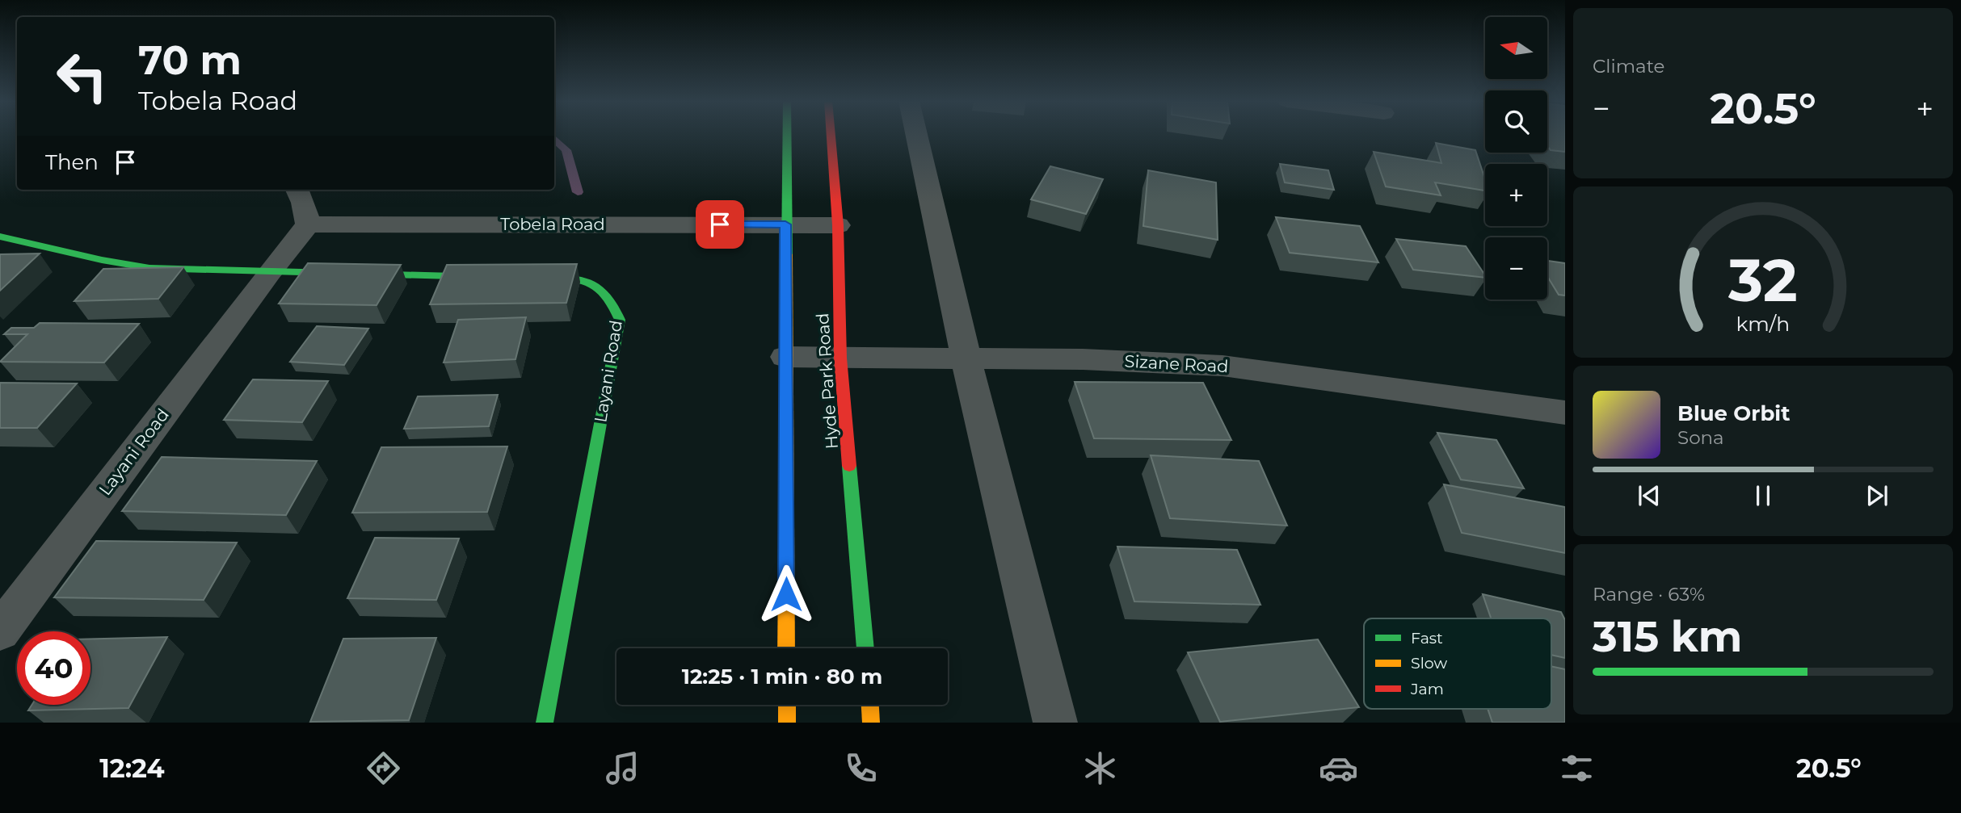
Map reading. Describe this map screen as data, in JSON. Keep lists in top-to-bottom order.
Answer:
{
  "streets": {
    "street": [
      "Tobela Road",
      "Sizane Road",
      "Layani Road",
      "Hyde Park Road"
    ]
  },
  "crossings": [
    ["Tobela Road", "Layani Road"],
    ["Tobela Road", "Hyde Park Road"],
    ["Sizane Road", "Hyde Park Road"]
  ],
  "legend": ["Fast", "Slow", "Jam"],
  "north": "left",
  "page": {
    "tile": [
      "Climate",
      ["Range · 63%", "315 km"]
    ],
    "map_buttons": ["+", "−"],
    "turn": ["70 m", "Tobela Road"],
    "heat": ["−", "20.5°", "+"],
    "then": "Then",
    "song": ["Blue Orbit", "Sona"],
    "limit": "40",
    "trip": "12:25 · 1 min · 80 m",
    "tabs": ["12:24", "20.5°"],
    "gauge": ["32", "km/h"]
  }
}
